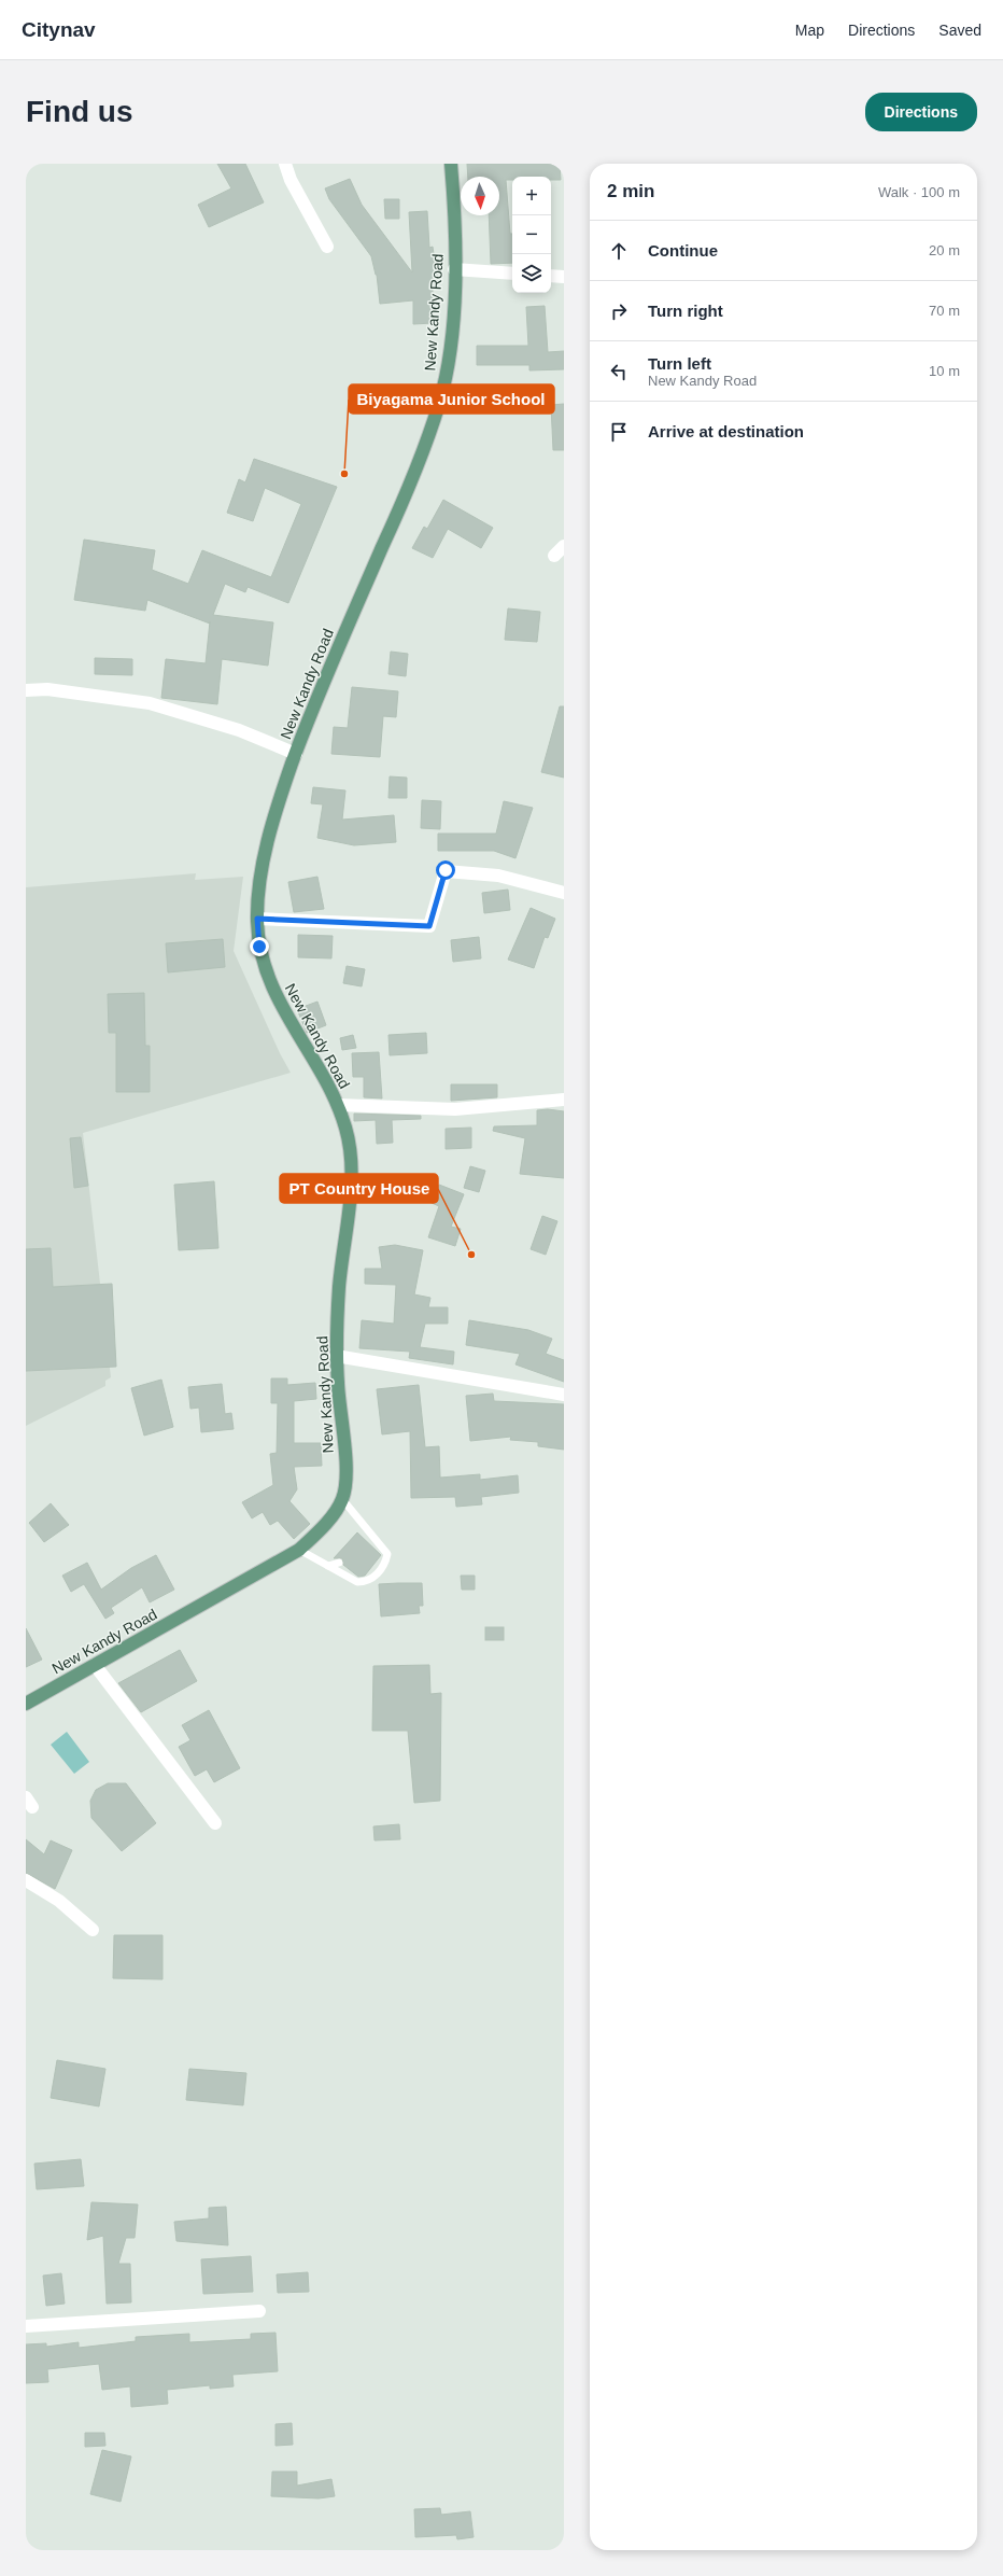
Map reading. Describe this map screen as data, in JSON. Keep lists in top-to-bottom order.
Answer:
{
  "streets": {
    "main road": ["New Kandy Road"]
  },
  "places": ["Biyagama Junior School", "PT Country House"],
  "north": "bottom",
  "page": {
    "header": "Citynav",
    "nav": ["Map", "Directions", "Saved"],
    "buttons": "Directions",
    "title": "Find us",
    "heading": ["2 min", "Walk · 100 m"],
    "map_buttons": ["+", "−"],
    "list": [
      ["Continue", "20 m"],
      ["Turn right", "70 m"],
      ["Turn left", "New Kandy Road", "10 m"],
      "Arrive at destination"
    ]
  }
}
